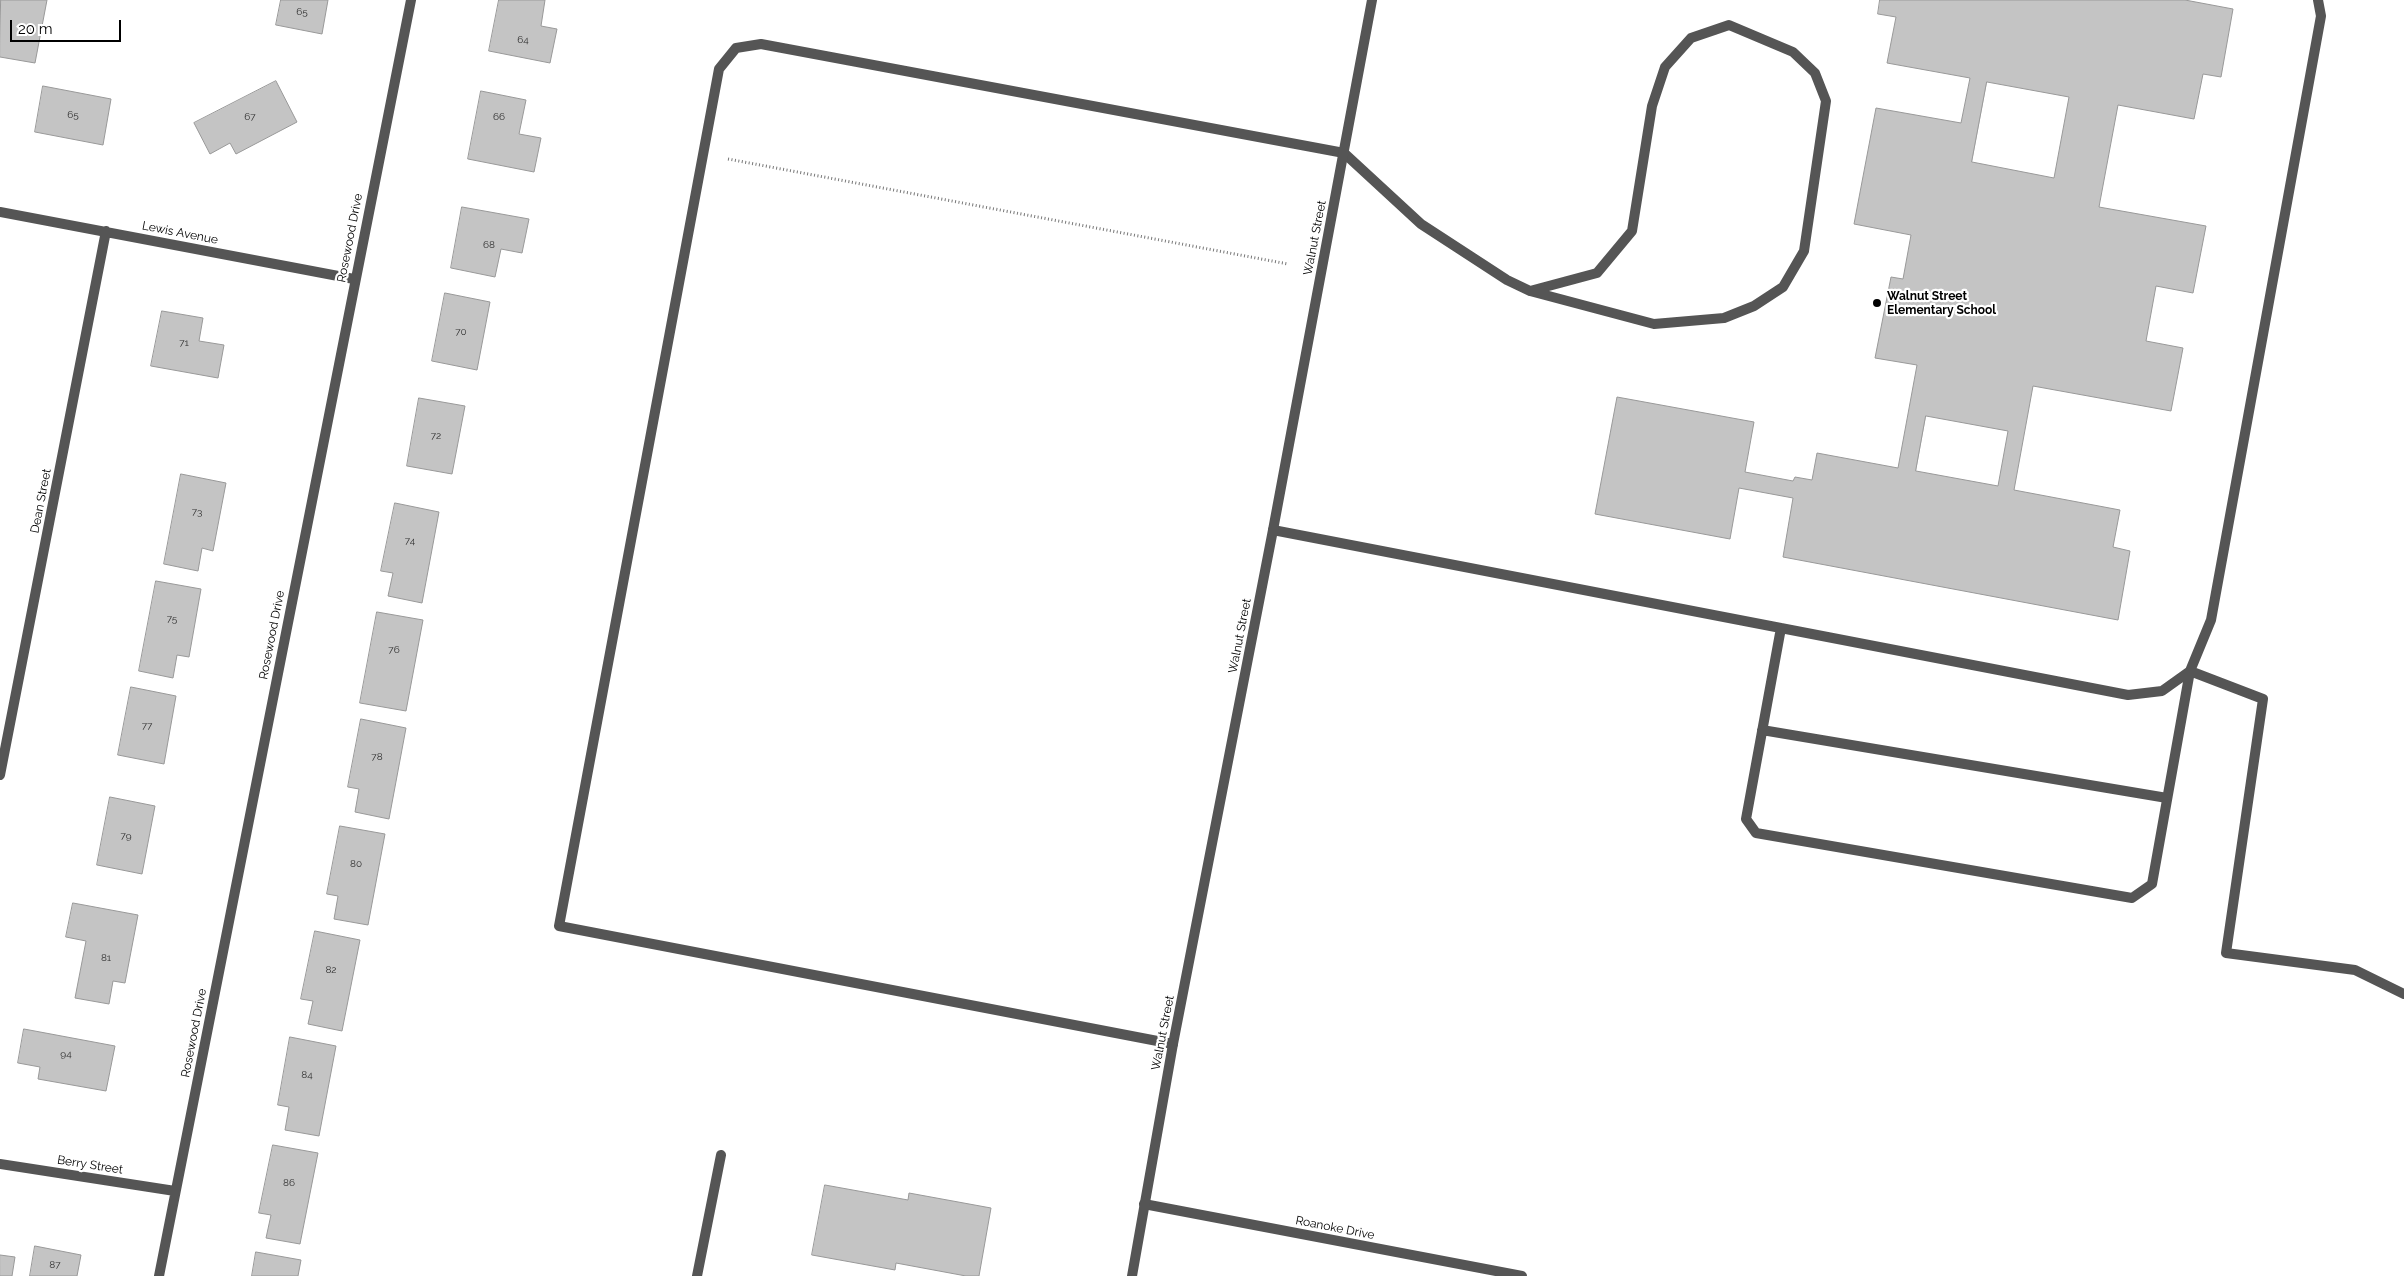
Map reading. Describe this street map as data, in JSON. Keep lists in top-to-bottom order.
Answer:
{
  "streets": {
    "street": [
      "Lewis Avenue",
      "Rosewood Drive",
      "Walnut Street",
      "Dean Street",
      "Berry Street",
      "Roanoke Drive"
    ]
  },
  "crossings": [
    ["Lewis Avenue", "Rosewood Drive"],
    ["Lewis Avenue", "Dean Street"],
    ["Rosewood Drive", "Berry Street"],
    ["Walnut Street", "Roanoke Drive"]
  ],
  "places": ["Walnut Street Elementary School"],
  "house_numbers": [
    "65",
    "64",
    "65",
    "67",
    "66",
    "68",
    "70",
    "71",
    "72",
    "73",
    "74",
    "75",
    "76",
    "77",
    "78",
    "79",
    "80",
    "81",
    "82",
    "94",
    "84",
    "86",
    "87"
  ],
  "scale_bar": "20 m"
}
